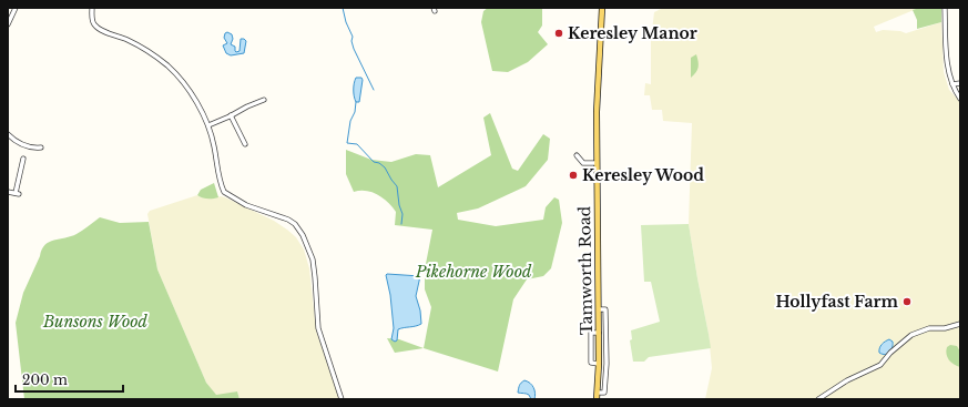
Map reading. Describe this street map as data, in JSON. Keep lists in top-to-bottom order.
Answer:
{
  "streets": {
    "main road": ["Tamworth Road"]
  },
  "parks": ["Pikehorne Wood", "Bunsons Wood"],
  "places": ["Keresley Manor", "Keresley Wood", "Hollyfast Farm"],
  "scale_bar": "200 m"
}
